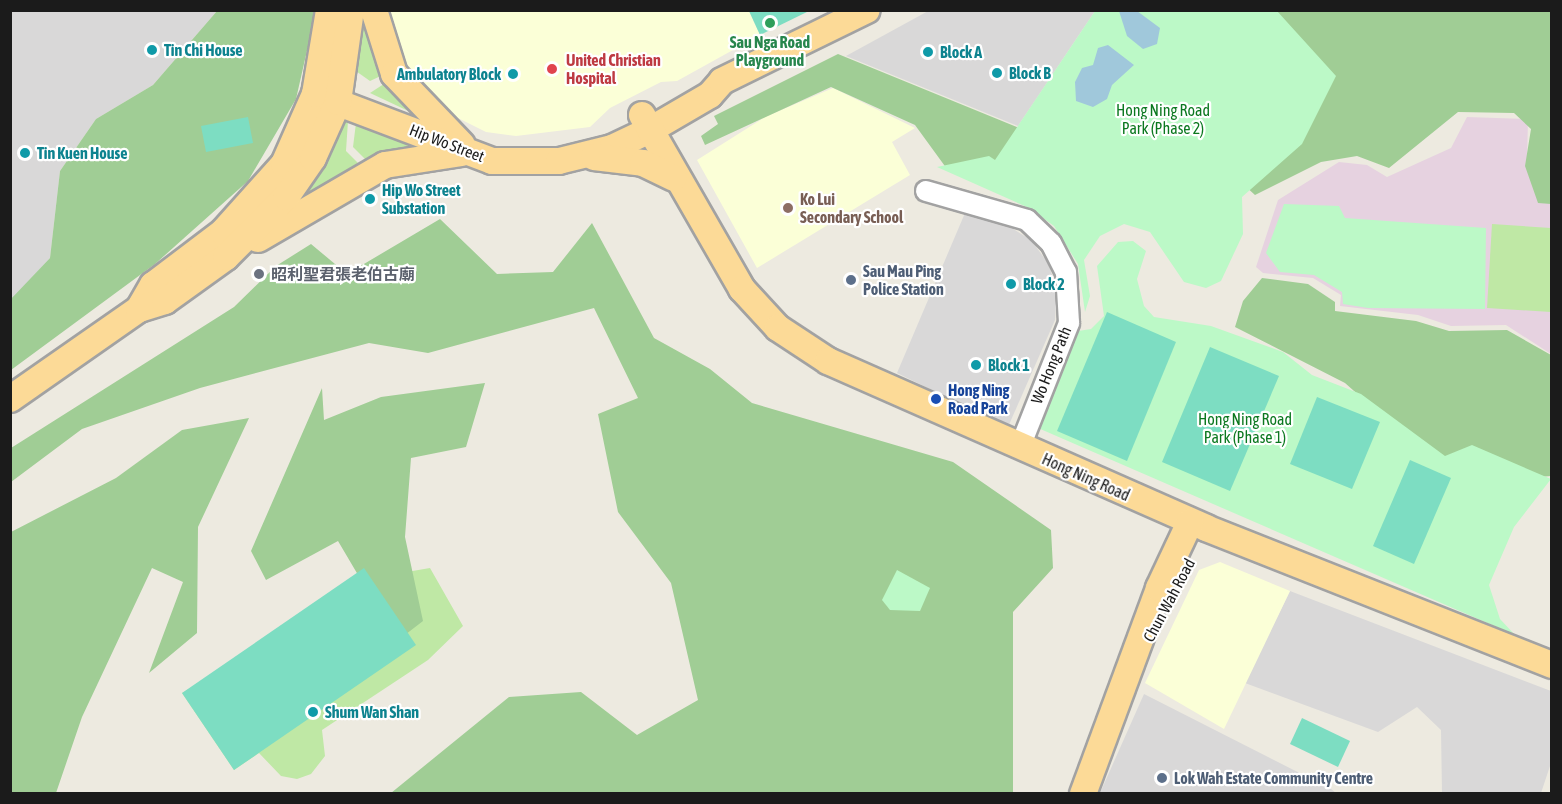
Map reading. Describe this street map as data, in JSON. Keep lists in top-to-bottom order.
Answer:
{
  "streets": {
    "main road": ["Hip Wo Street", "Hong Ning Road", "Chun Wah Road"],
    "street": ["Wo Hong Path"]
  },
  "crossings": [
    ["Hip Wo Street", "Hong Ning Road"],
    ["Wo Hong Path", "Hong Ning Road"],
    ["Hong Ning Road", "Chun Wah Road"]
  ],
  "parks": ["Hong Ning Road Park (Phase 2)", "Hong Ning Road Park (Phase 1)"],
  "places": [
    "Sau Nga Road Playground",
    "Tin Chi House",
    "Block A",
    "United Christian Hospital",
    "Block B",
    "Ambulatory Block",
    "Tin Kuen House",
    "Hip Wo Street Substation",
    "Ko Lui Secondary School",
    "昭利聖君張老伯古廟",
    "Sau Mau Ping Police Station",
    "Block 2",
    "Block 1",
    "Hong Ning Road Park",
    "Shum Wan Shan",
    "Lok Wah Estate Community Centre"
  ]
}
